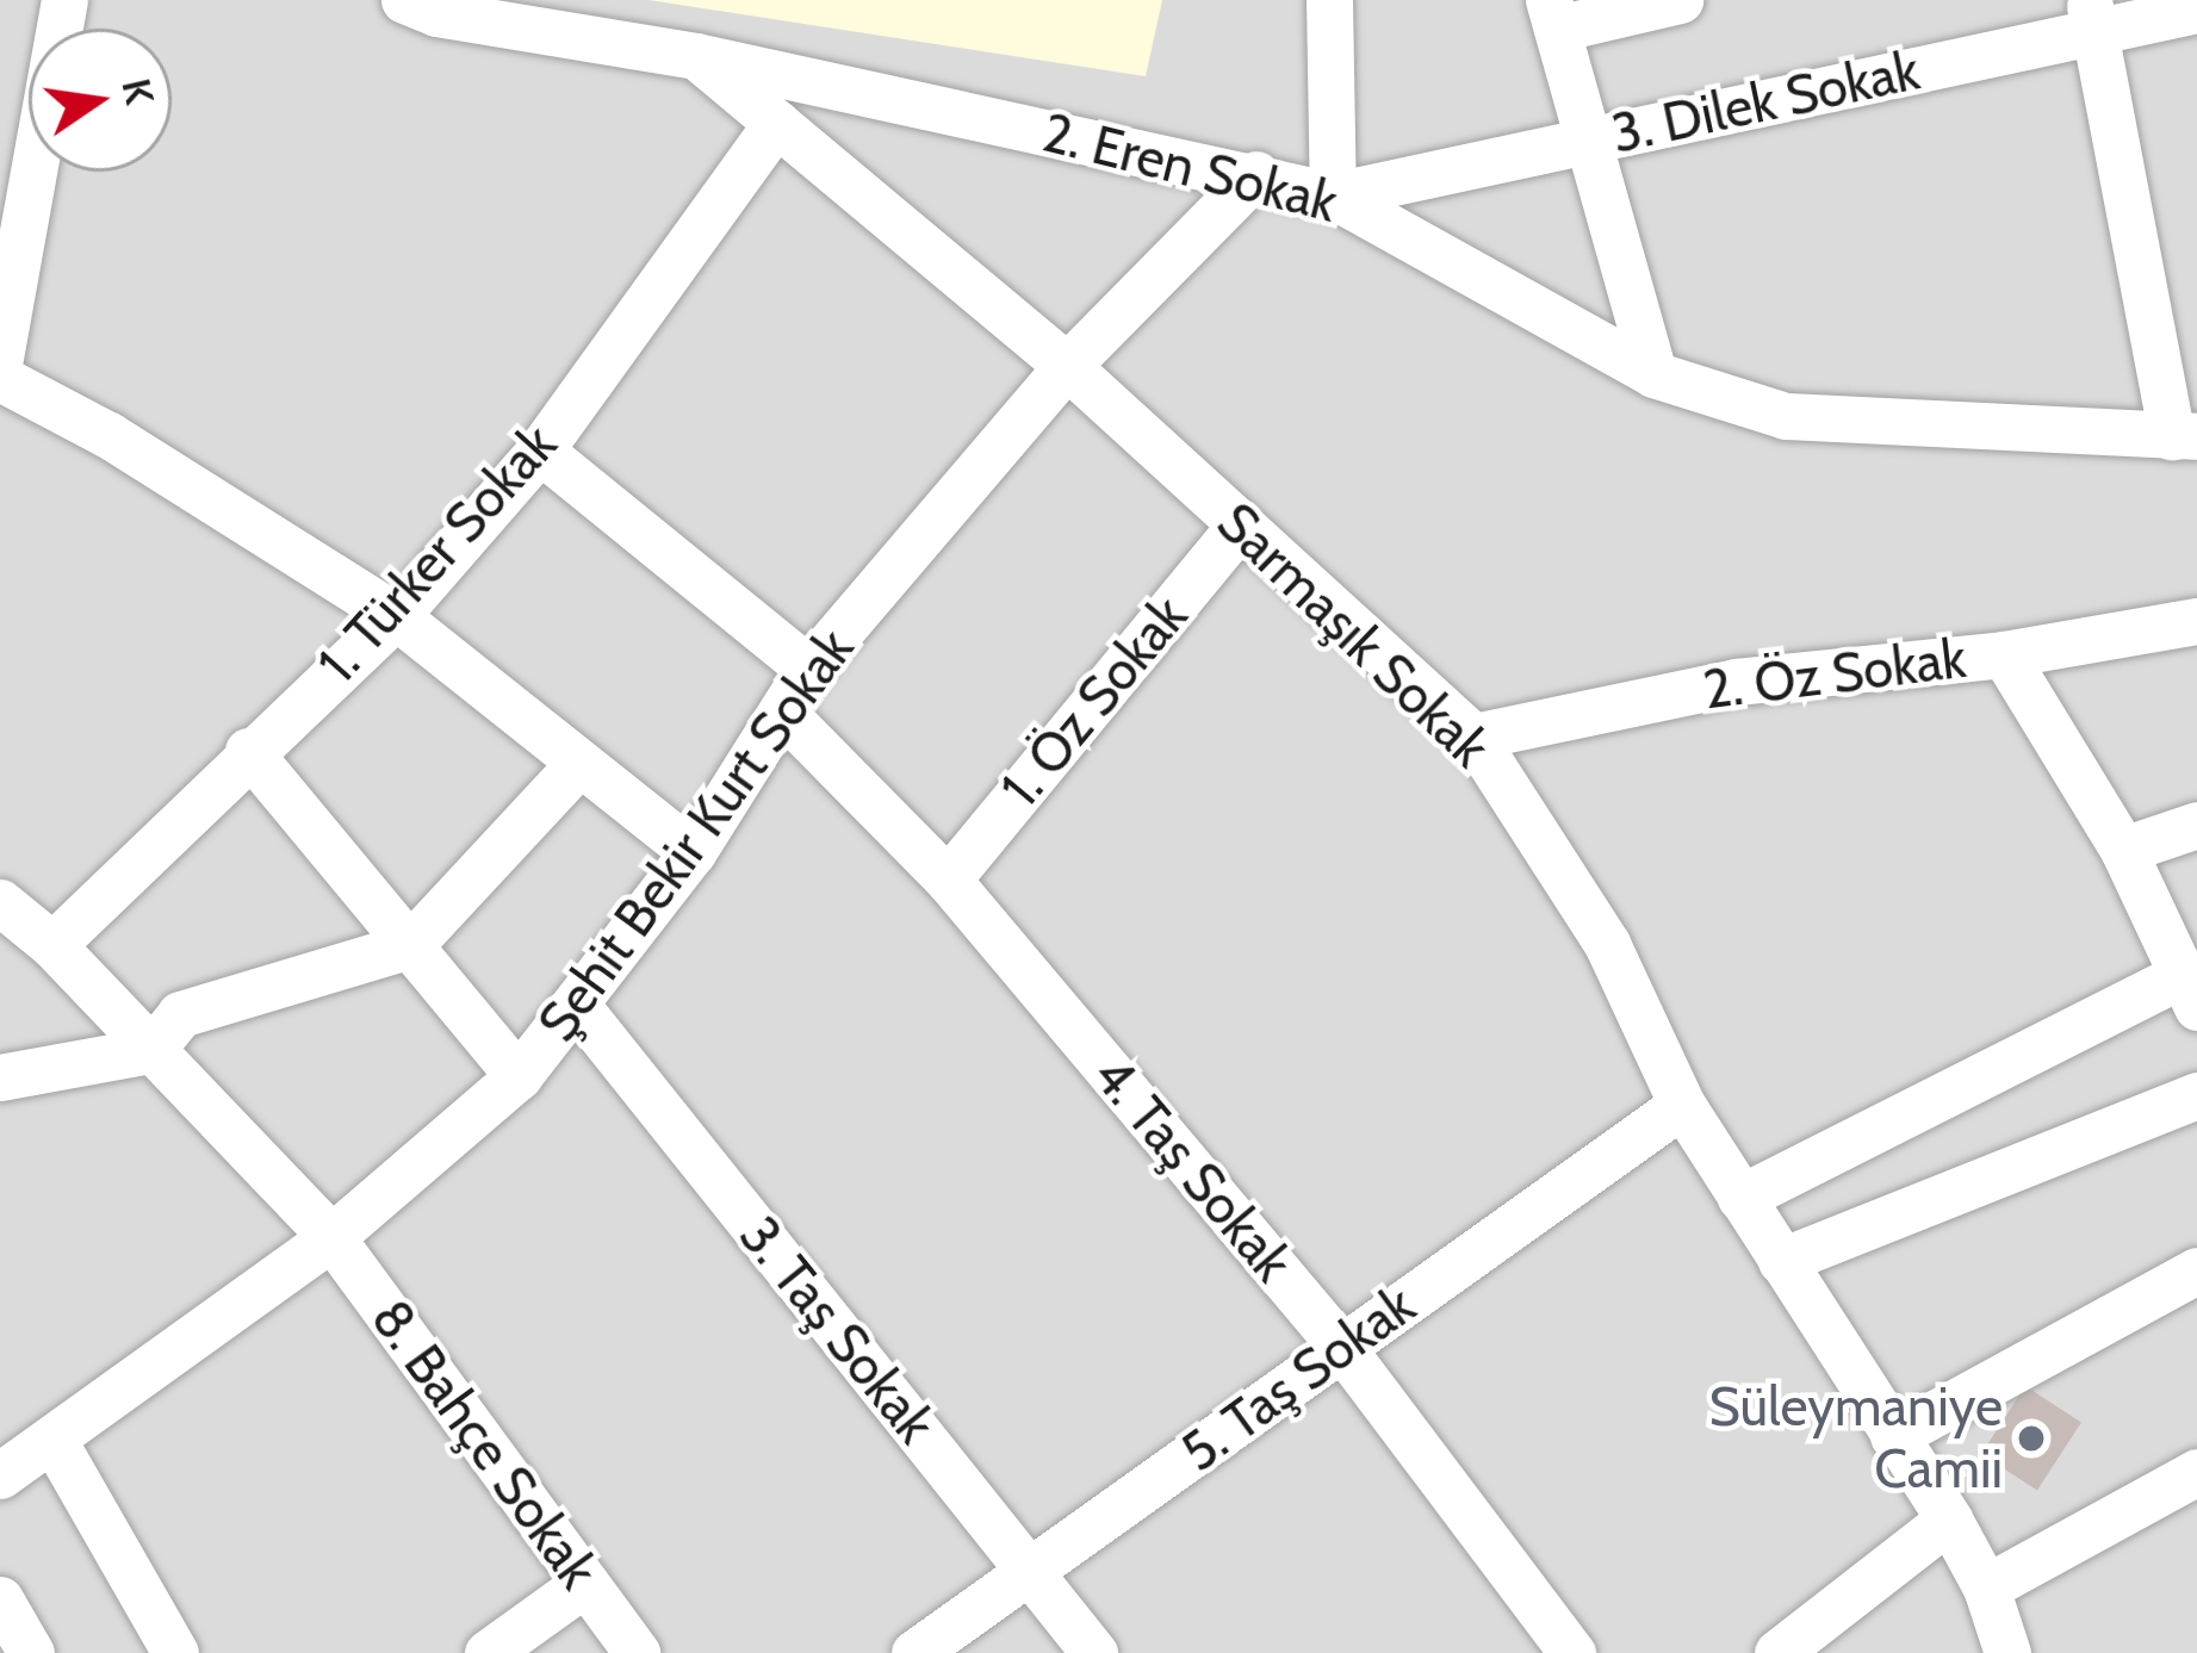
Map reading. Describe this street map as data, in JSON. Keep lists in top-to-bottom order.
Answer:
{
  "streets": {
    "street": [
      "3. Dilek Sokak",
      "2. Eren Sokak",
      "1. Türker Sokak",
      "Sarmaşık Sokak",
      "2. Öz Sokak",
      "1. Öz Sokak",
      "Şehit Bekir Kurt Sokak",
      "4. Taş Sokak",
      "3. Taş Sokak",
      "5. Taş Sokak",
      "8. Bahçe Sokak"
    ]
  },
  "crossings": [
    ["3. Dilek Sokak", "2. Eren Sokak"],
    ["2. Eren Sokak", "Sarmaşık Sokak"],
    ["2. Eren Sokak", "Şehit Bekir Kurt Sokak"],
    ["1. Türker Sokak", "Sarmaşık Sokak"],
    ["1. Türker Sokak", "8. Bahçe Sokak"],
    ["Sarmaşık Sokak", "2. Öz Sokak"],
    ["Sarmaşık Sokak", "1. Öz Sokak"],
    ["Sarmaşık Sokak", "Şehit Bekir Kurt Sokak"],
    ["Sarmaşık Sokak", "5. Taş Sokak"],
    ["1. Öz Sokak", "4. Taş Sokak"],
    ["Şehit Bekir Kurt Sokak", "4. Taş Sokak"],
    ["Şehit Bekir Kurt Sokak", "3. Taş Sokak"],
    ["Şehit Bekir Kurt Sokak", "8. Bahçe Sokak"],
    ["4. Taş Sokak", "5. Taş Sokak"],
    ["3. Taş Sokak", "5. Taş Sokak"]
  ],
  "places": ["Süleymaniye Camii"],
  "north": "right"
}
